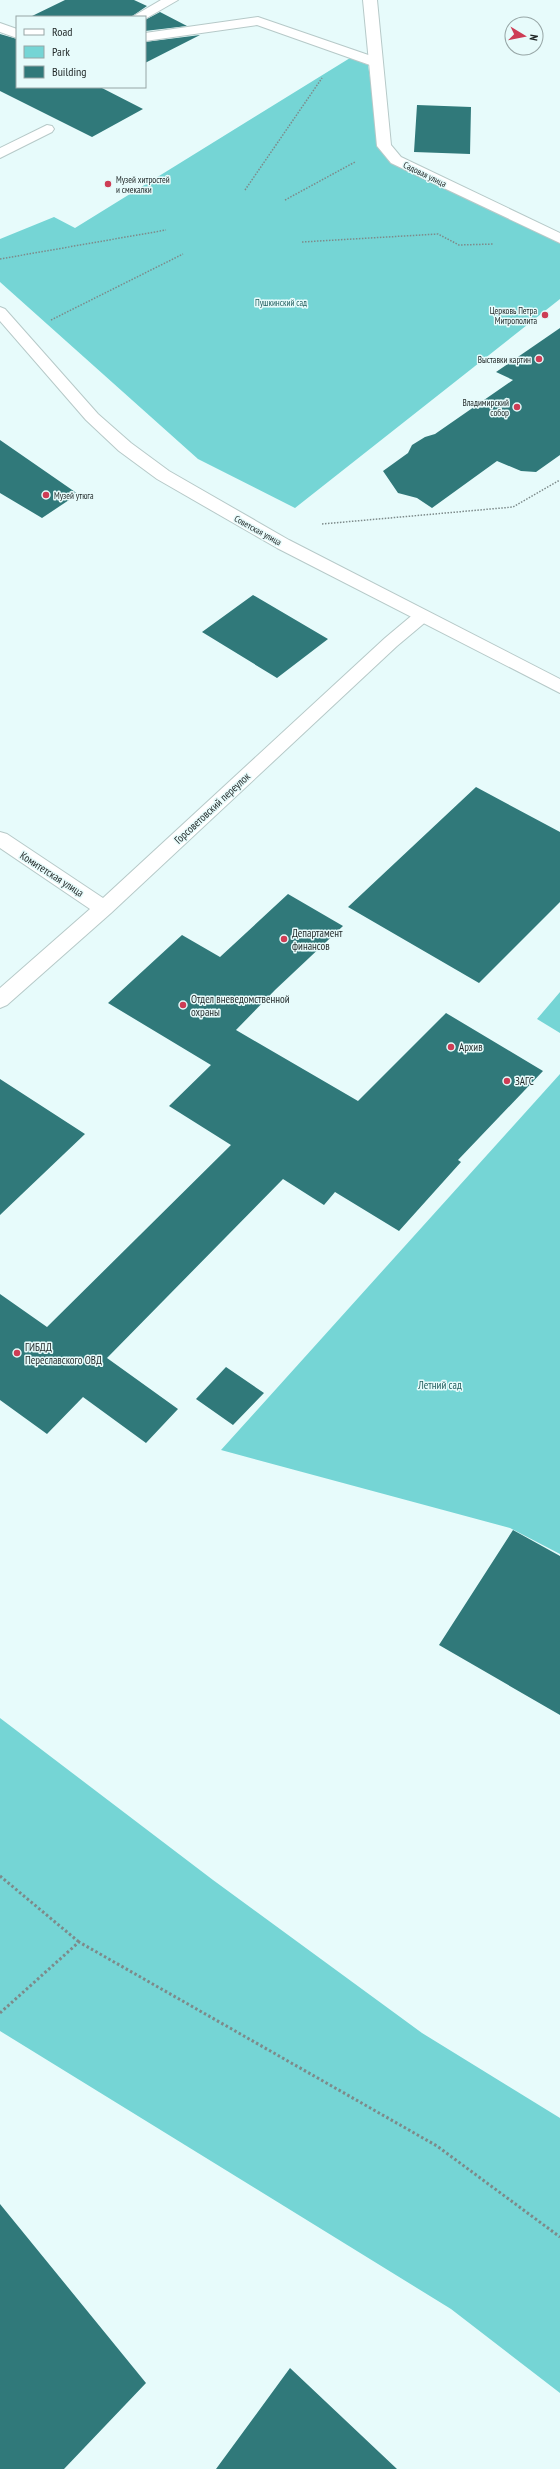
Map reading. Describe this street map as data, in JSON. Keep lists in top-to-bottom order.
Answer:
{
  "streets": {
    "street": [
      "Садовая улица",
      "Советская улица",
      "Горсоветовский переулок",
      "Комитетская улица"
    ]
  },
  "crossings": [
    ["Советская улица", "Горсоветовский переулок"],
    ["Горсоветовский переулок", "Комитетская улица"]
  ],
  "parks": ["Пушкинский сад", "Летний сад"],
  "places": [
    "Музей хитростей и смекалки",
    "Церковь Петра Митрополита",
    "Выставки картин",
    "Владимирский собор",
    "Музей утюга",
    "Департамент финансов",
    "Отдел вневедомственной охраны",
    "Архив",
    "ЗАГС",
    "ГИБДД Переславского ОВД"
  ],
  "legend": ["Road", "Park", "Building"],
  "north": "right"
}
